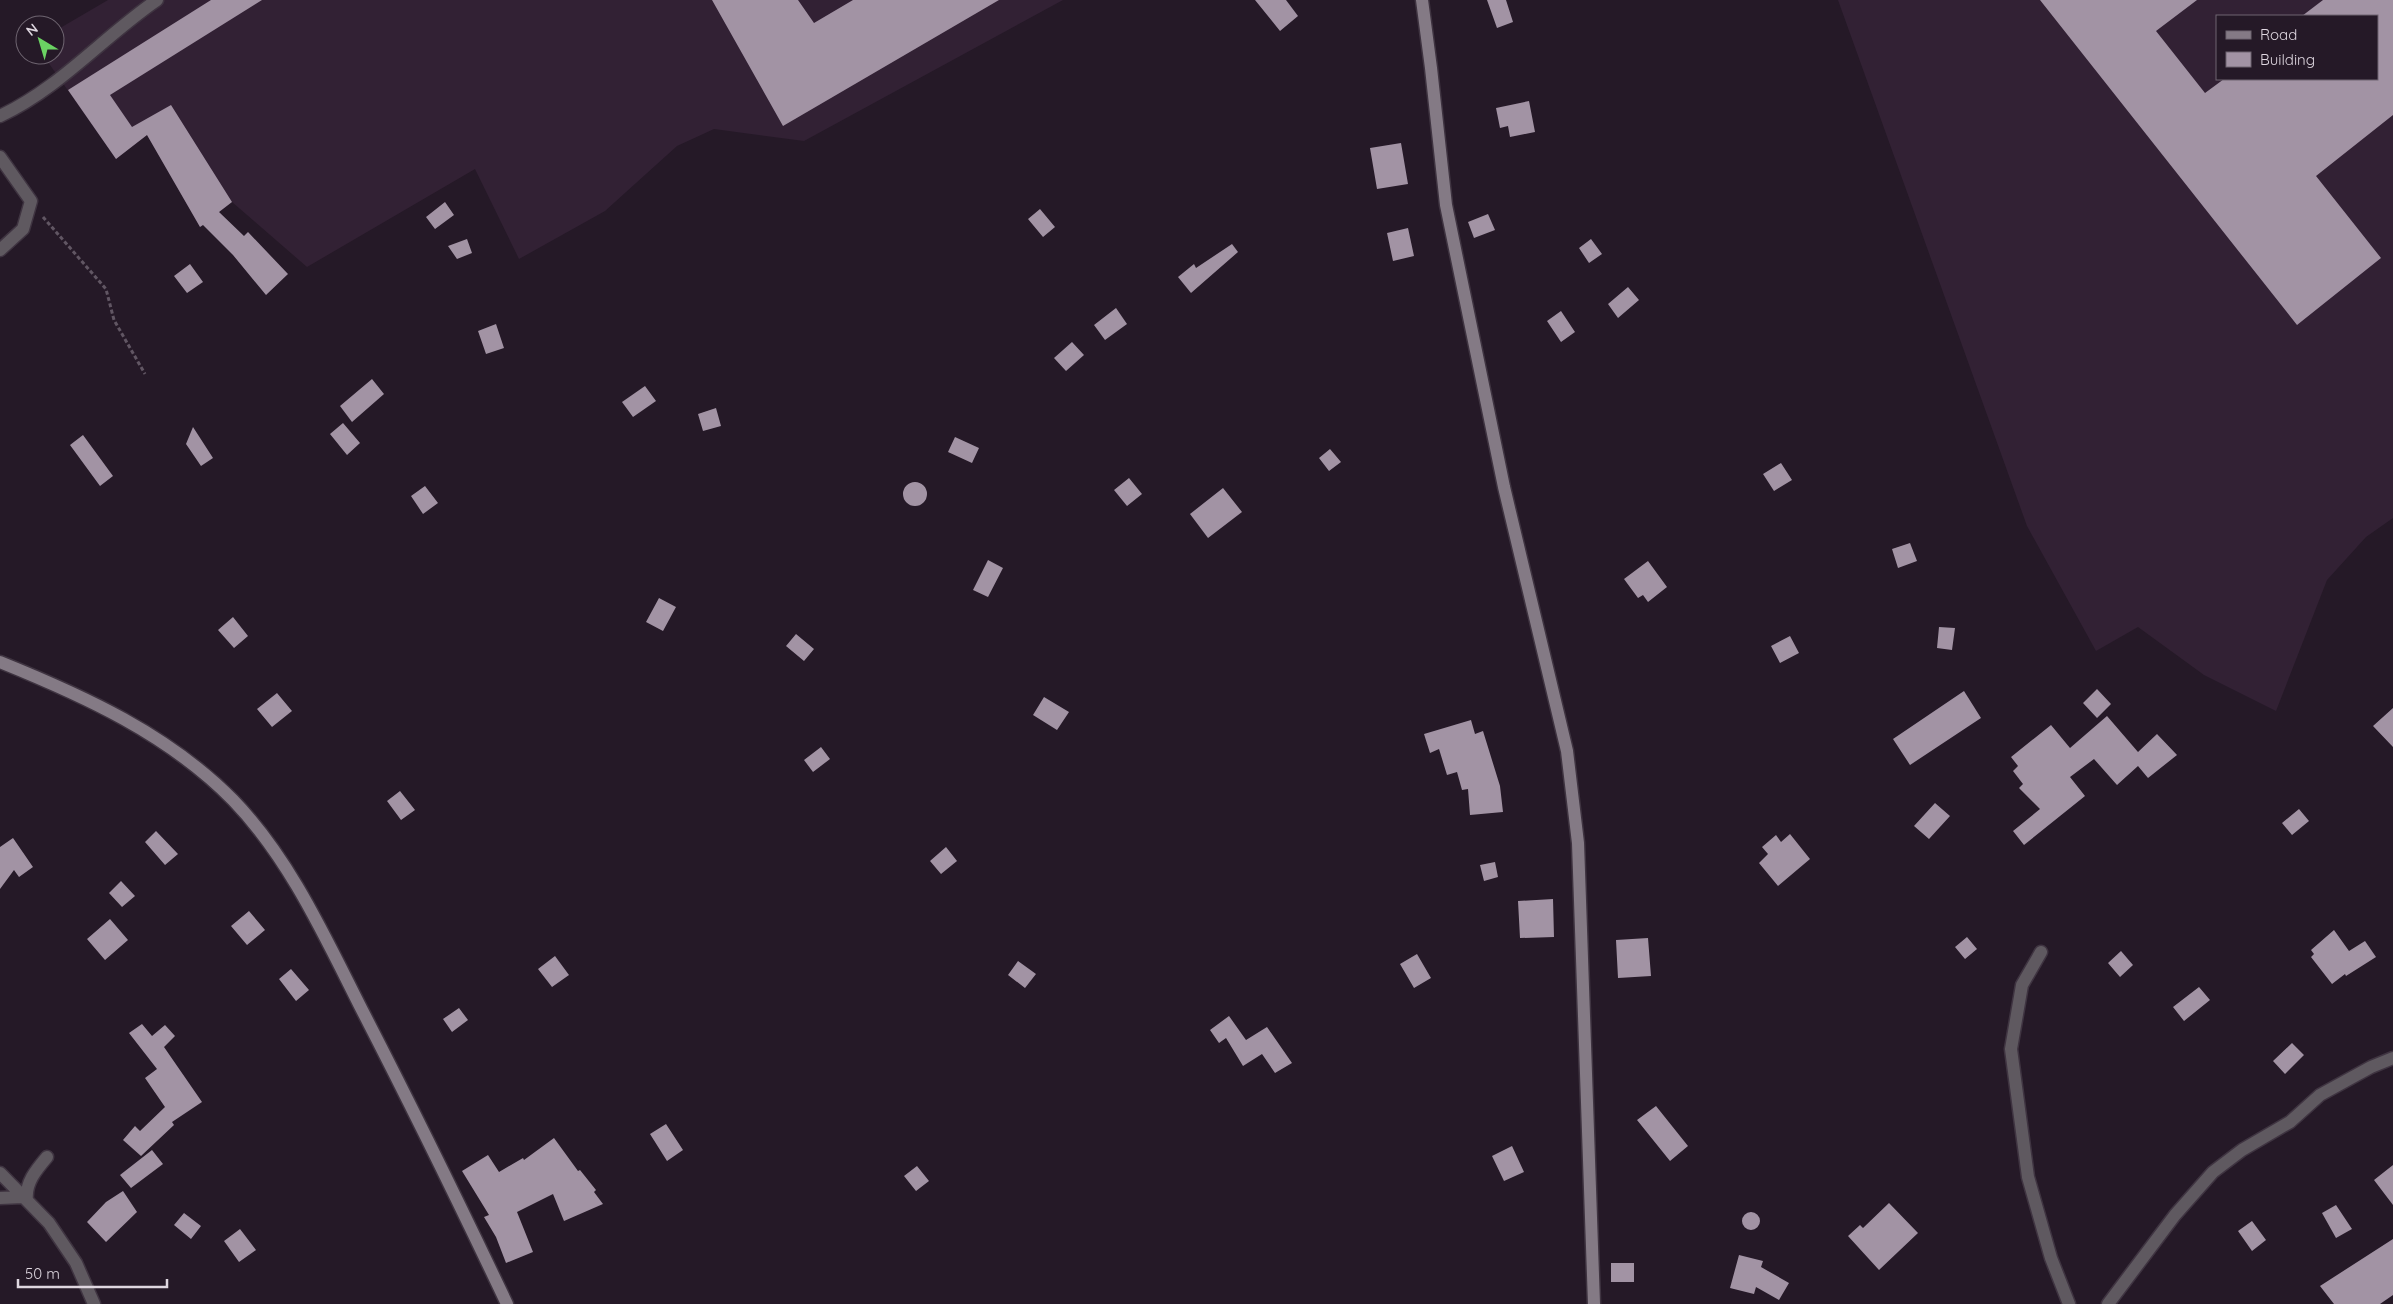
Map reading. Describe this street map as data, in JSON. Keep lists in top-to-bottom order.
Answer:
{
  "legend": ["Road", "Building"],
  "scale_bar": "50 m",
  "north": "top left"
}
